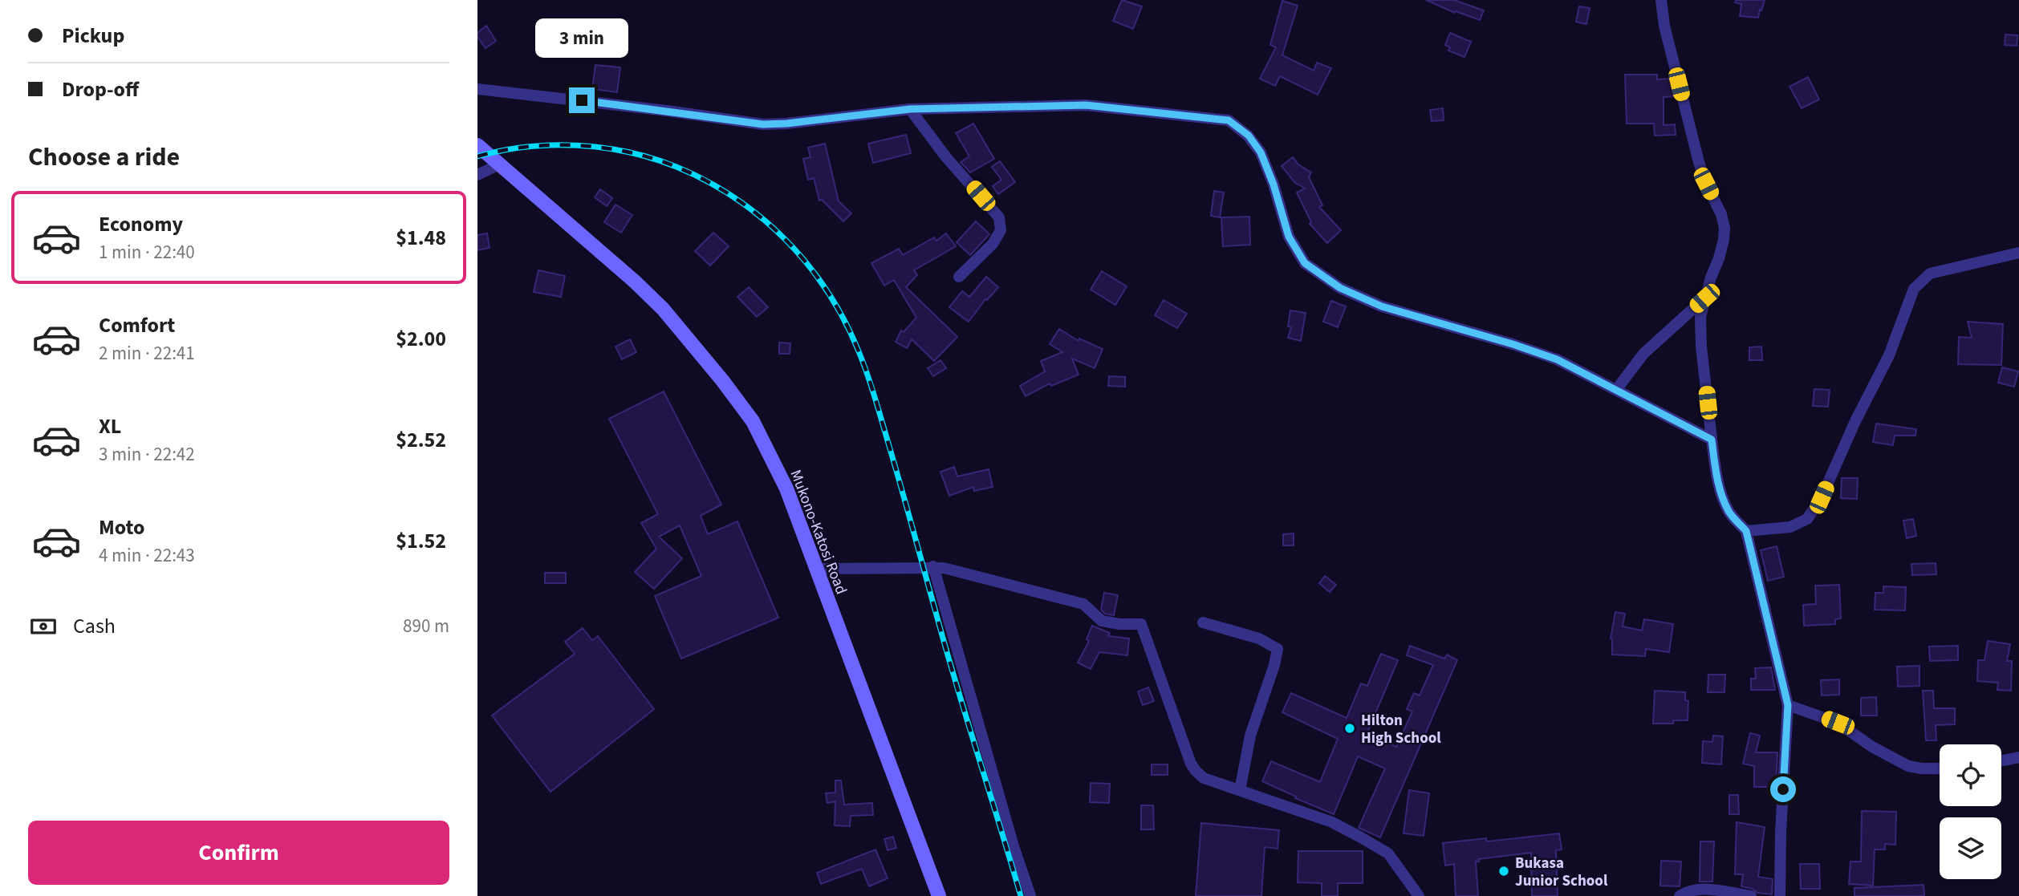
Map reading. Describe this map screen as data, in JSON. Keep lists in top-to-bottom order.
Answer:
{
  "streets": {
    "main road": ["Mukono-Katosi Road"]
  },
  "places": ["Hilton High School", "Bukasa Junior School"],
  "page": {
    "banner": ["Pickup", "Drop-off"],
    "bubble": "3 min",
    "heading": "Choose a ride",
    "list": [
      {
        "name": "Economy",
        "note": "1 min · 22:40",
        "value": "$1.48"
      },
      {
        "name": "Comfort",
        "note": "2 min · 22:41",
        "value": "$2.00"
      },
      {
        "name": "XL",
        "note": "3 min · 22:42",
        "value": "$2.52"
      },
      {
        "name": "Moto",
        "note": "4 min · 22:43",
        "value": "$1.52"
      }
    ],
    "pay": ["Cash", "890 m"],
    "buttons": "Confirm"
  }
}
